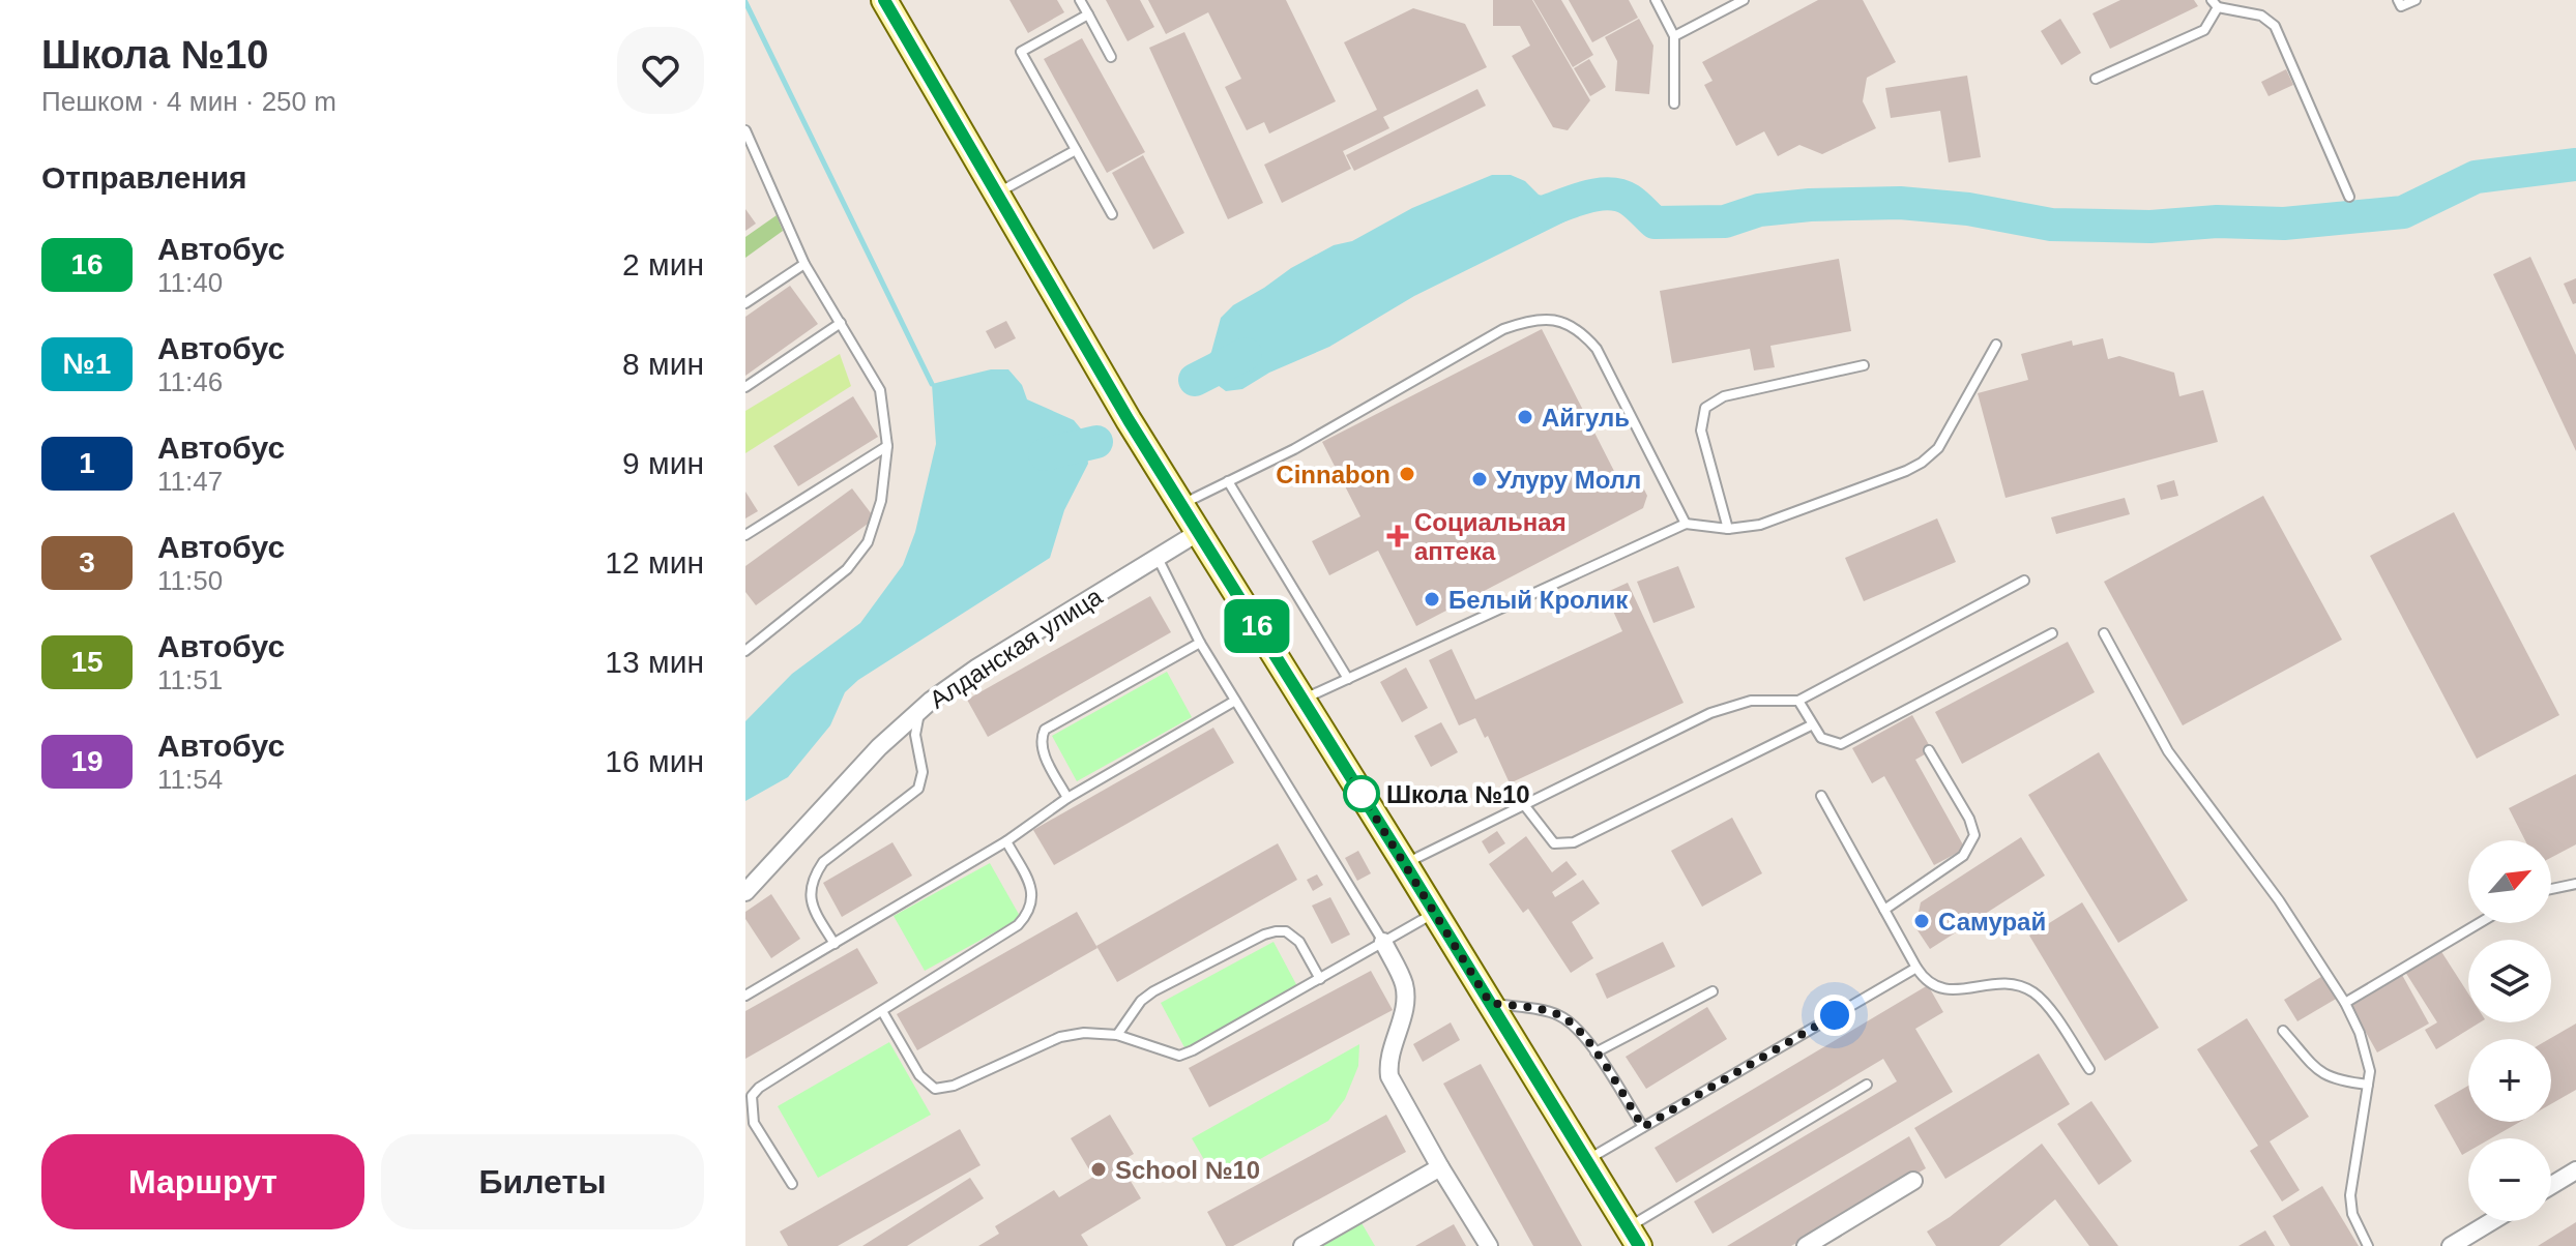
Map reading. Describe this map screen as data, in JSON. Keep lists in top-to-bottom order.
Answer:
{
  "streets": {
    "street": ["Алданская улица"]
  },
  "places": {
    "other": [
      "Айгуль",
      "Cinnabon",
      "Улуру Молл",
      "Белый Кролик",
      "Школа №10",
      "Самурай",
      "School №10"
    ],
    "health": ["Социальная аптека"]
  },
  "lines": ["bus line 16"],
  "north": "top right",
  "page": {
    "heading": [
      ["Школа №10", "Пешком · 4 мин · 250 m"],
      "Отправления"
    ],
    "on_map": "16",
    "list": [
      {
        "mark": "16",
        "name": "Автобус",
        "note": "11:40",
        "value": "2 мин"
      },
      {
        "mark": "№1",
        "name": "Автобус",
        "note": "11:46",
        "value": "8 мин"
      },
      {
        "mark": "1",
        "name": "Автобус",
        "note": "11:47",
        "value": "9 мин"
      },
      {
        "mark": "3",
        "name": "Автобус",
        "note": "11:50",
        "value": "12 мин"
      },
      {
        "mark": "15",
        "name": "Автобус",
        "note": "11:51",
        "value": "13 мин"
      },
      {
        "mark": "19",
        "name": "Автобус",
        "note": "11:54",
        "value": "16 мин"
      }
    ],
    "map_buttons": ["+", "−"],
    "buttons": ["Маршрут", "Билеты"]
  }
}
